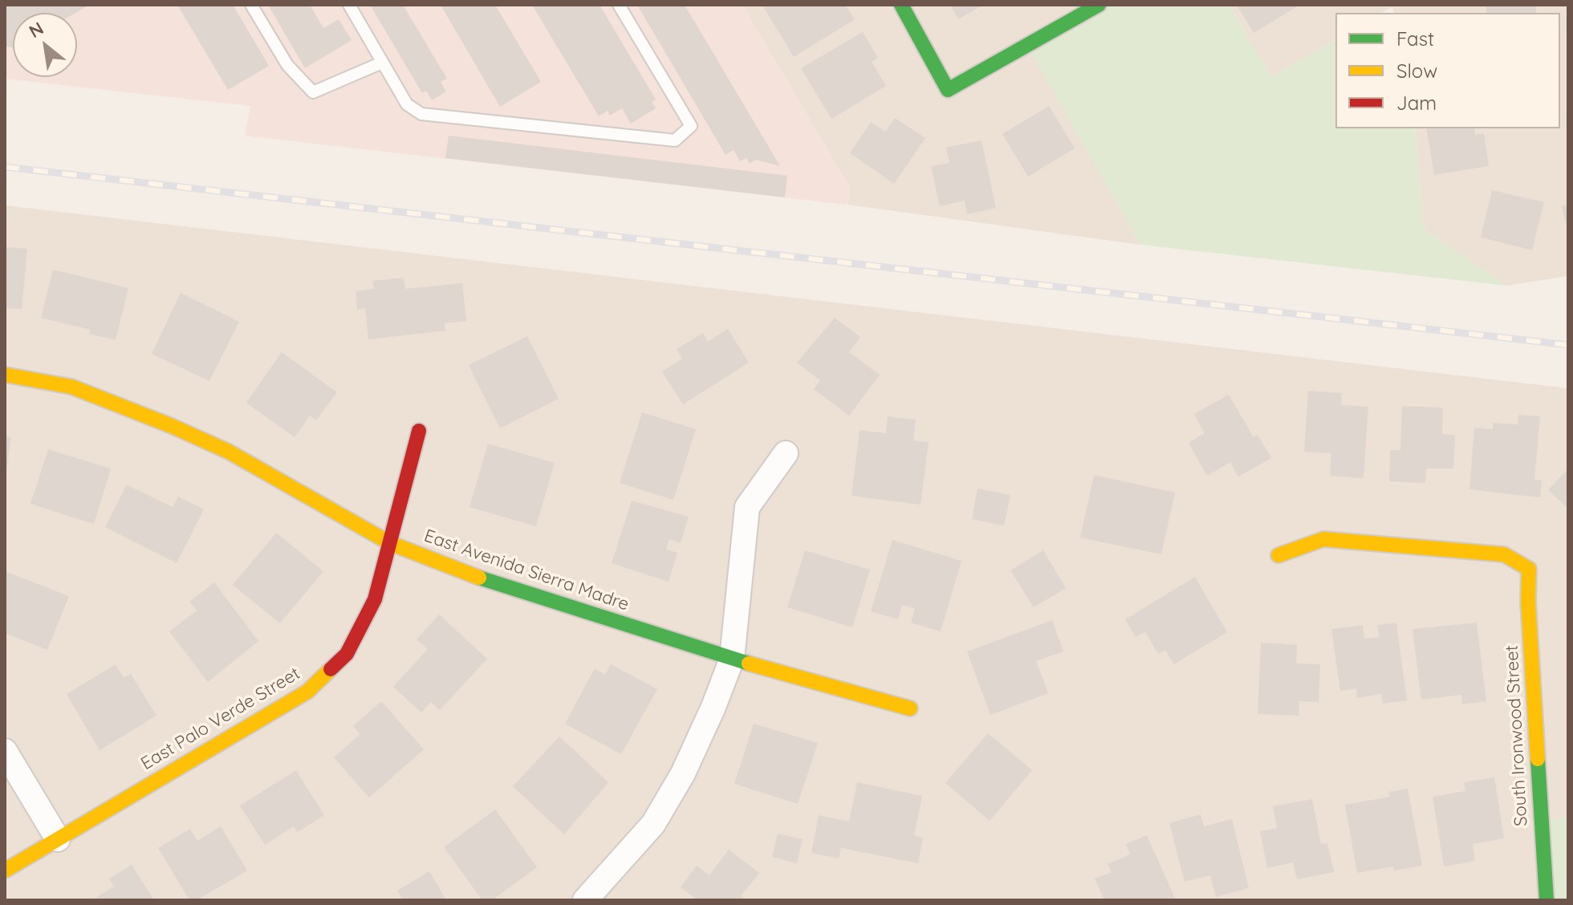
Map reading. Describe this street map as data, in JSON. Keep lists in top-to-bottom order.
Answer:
{
  "streets": {
    "street": ["East Avenida Sierra Madre", "East Palo Verde Street", "South Ironwood Street"]
  },
  "crossings": [
    ["East Avenida Sierra Madre", "East Palo Verde Street"]
  ],
  "legend": ["Fast", "Slow", "Jam"],
  "north": "top left"
}
